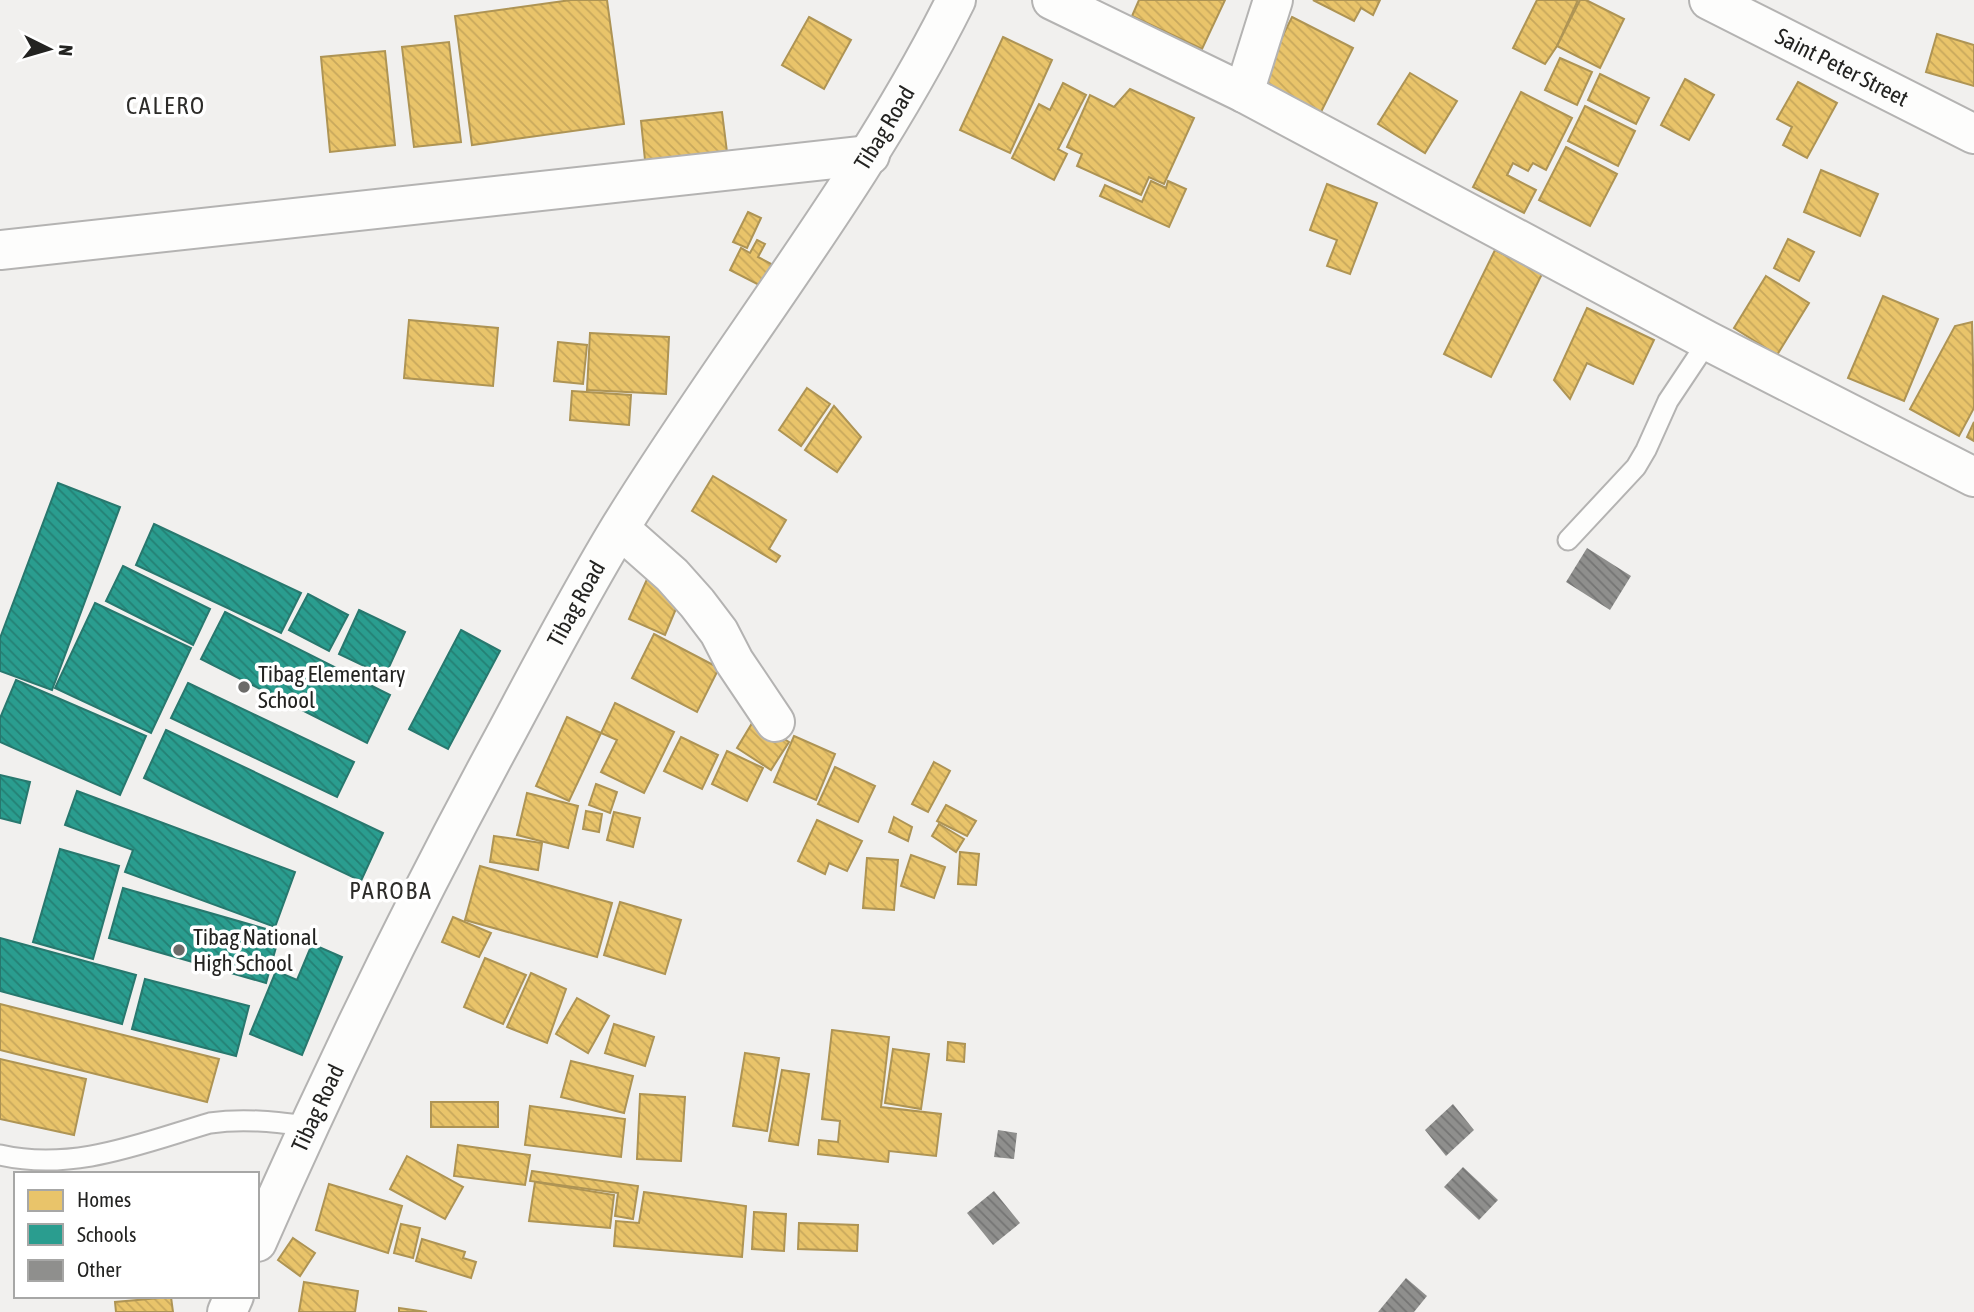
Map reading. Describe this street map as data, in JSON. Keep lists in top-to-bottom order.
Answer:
{
  "streets": {
    "street": ["Saint Peter Street", "Tibag Road"]
  },
  "districts": ["CALERO", "PAROBA"],
  "places": ["Tibag Elementary School", "Tibag National High School"],
  "legend": ["Homes", "Schools", "Other"],
  "north": "right"
}
